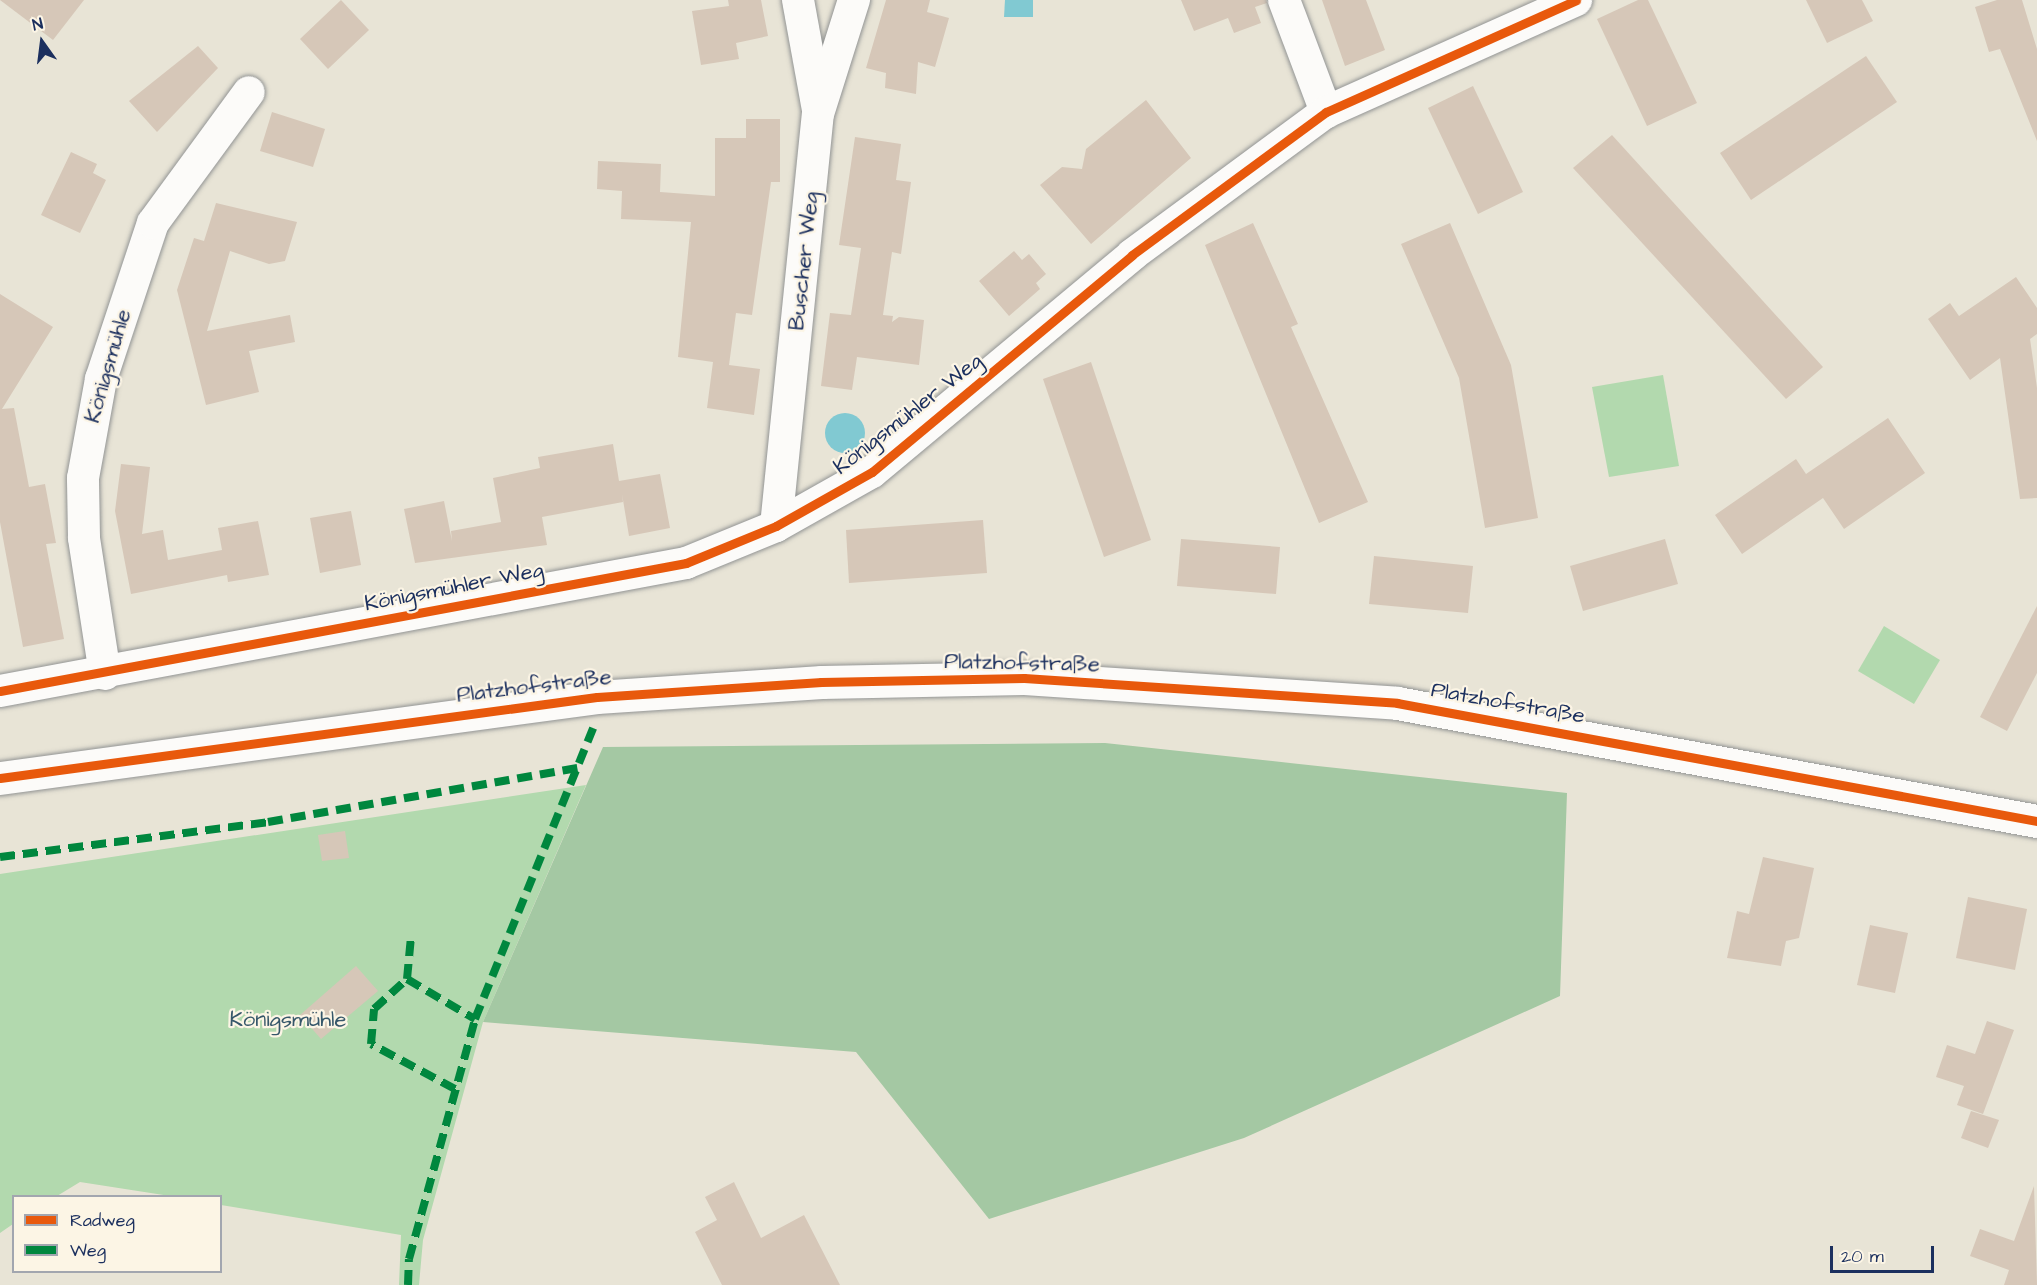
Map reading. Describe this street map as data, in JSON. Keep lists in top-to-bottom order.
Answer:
{
  "streets": {
    "main road": ["Platzhofstraße"],
    "street": ["Buscher Weg", "Königsmühle", "Königsmühler Weg"]
  },
  "crossings": [
    ["Buscher Weg", "Königsmühler Weg"],
    ["Königsmühle", "Königsmühler Weg"]
  ],
  "parks": ["Königsmühle"],
  "legend": ["Radweg", "Weg"],
  "scale_bar": "20 m",
  "north": "top"
}
